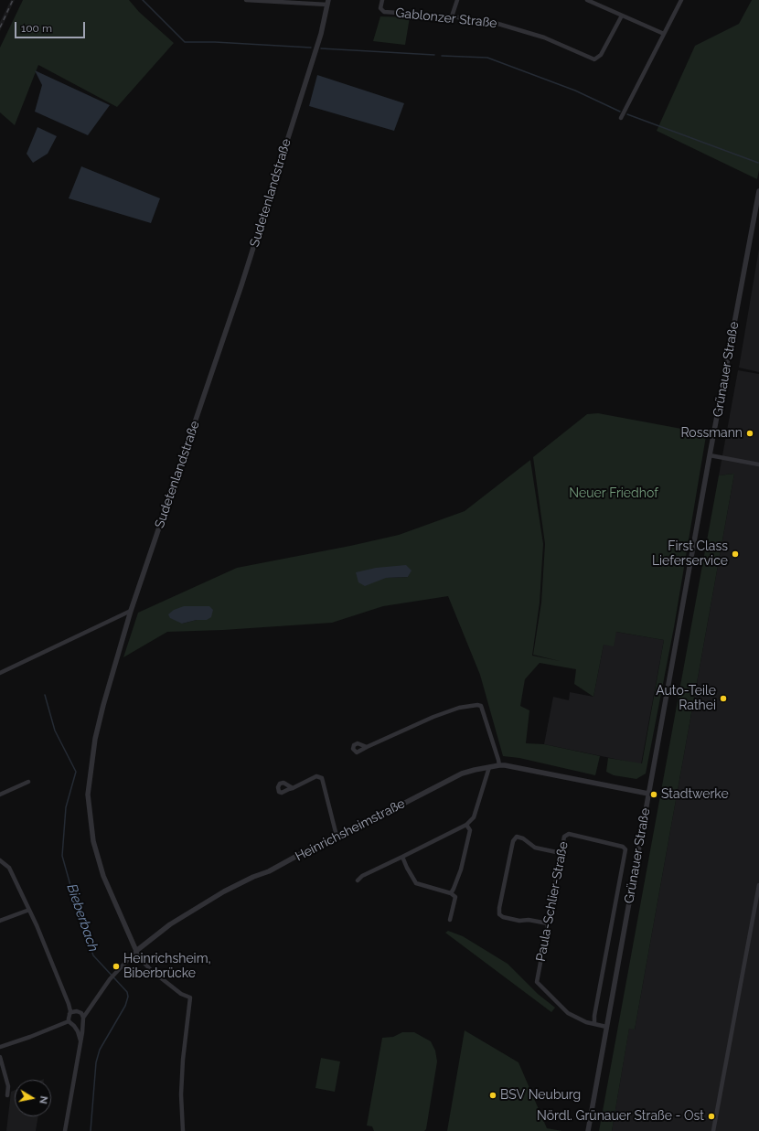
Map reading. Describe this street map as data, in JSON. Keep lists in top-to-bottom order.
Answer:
{
  "streets": {
    "street": [
      "Gablonzer Straße",
      "Sudetenlandstraße",
      "Grünauer Straße",
      "Heinrichsheimstraße",
      "Paula-Schlier-Straße"
    ]
  },
  "crossings": [
    ["Sudetenlandstraße", "Heinrichsheimstraße"],
    ["Grünauer Straße", "Heinrichsheimstraße"],
    ["Grünauer Straße", "Paula-Schlier-Straße"]
  ],
  "water": ["Bieberbach"],
  "parks": ["Neuer Friedhof"],
  "places": [
    "Rossmann",
    "First Class Lieferservice",
    "Auto-Teile Rathei",
    "Stadtwerke",
    "Heinrichsheim, Biberbrücke",
    "BSV Neuburg",
    "Nördl. Grünauer Straße - Ost"
  ],
  "scale_bar": "100 m",
  "north": "right"
}
